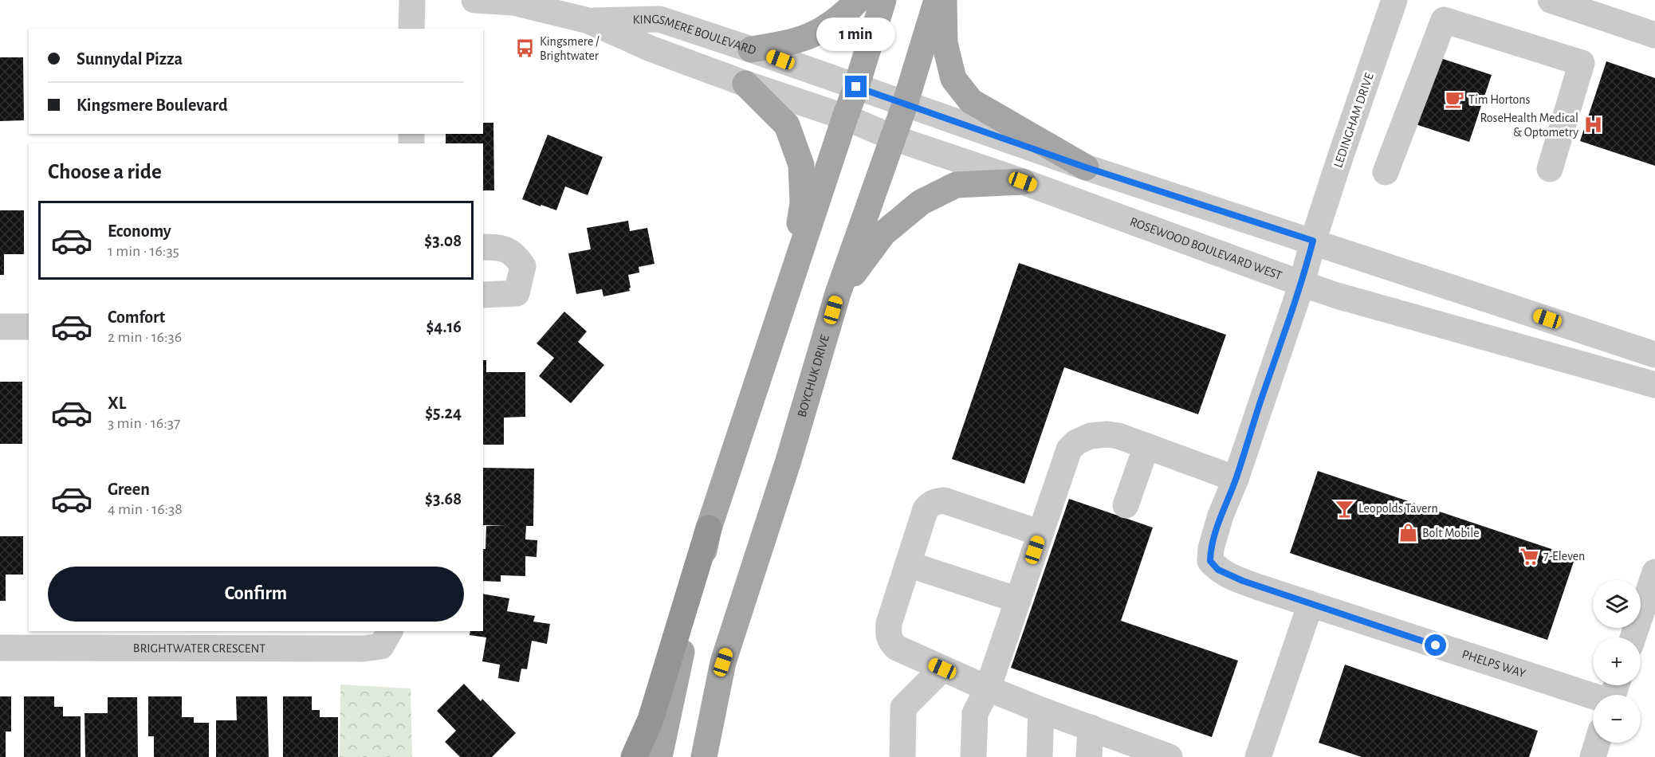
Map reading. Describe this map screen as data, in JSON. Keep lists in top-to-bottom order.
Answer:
{
  "streets": {
    "main road": ["BOYCHUK DRIVE"],
    "street": [
      "KINGSMERE BOULEVARD",
      "LEDINGHAM DRIVE",
      "ROSEWOOD BOULEVARD WEST",
      "BRIGHTWATER CRESCENT",
      "PHELPS WAY"
    ]
  },
  "crossings": [
    ["KINGSMERE BOULEVARD", "ROSEWOOD BOULEVARD WEST"],
    ["KINGSMERE BOULEVARD", "BOYCHUK DRIVE"],
    ["LEDINGHAM DRIVE", "PHELPS WAY"],
    ["ROSEWOOD BOULEVARD WEST", "BOYCHUK DRIVE"],
    ["ROSEWOOD BOULEVARD WEST", "PHELPS WAY"]
  ],
  "places": {
    "bus stop": ["Kingsmere / Brightwater"],
    "cafe": ["Tim Hortons"],
    "hospital": ["RoseHealth Medical & Optometry"],
    "bar": ["Leopolds Tavern"],
    "shop": ["Bolt Mobile"],
    "supermarket": ["7-Eleven"]
  },
  "page": {
    "bubble": "1 min",
    "banner": ["Sunnydal Pizza", "Kingsmere Boulevard"],
    "heading": "Choose a ride",
    "list": [
      {
        "name": "Economy",
        "note": "1 min · 16:35",
        "value": "$3.08"
      },
      {
        "name": "Comfort",
        "note": "2 min · 16:36",
        "value": "$4.16"
      },
      {
        "name": "XL",
        "note": "3 min · 16:37",
        "value": "$5.24"
      },
      {
        "name": "Green",
        "note": "4 min · 16:38",
        "value": "$3.68"
      }
    ],
    "buttons": "Confirm",
    "map_buttons": ["+", "−"]
  }
}
